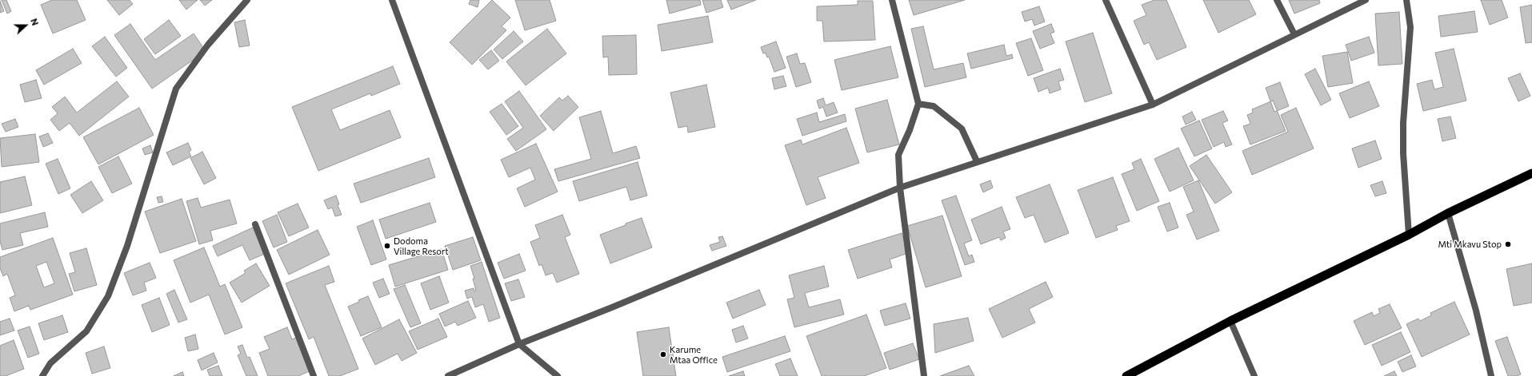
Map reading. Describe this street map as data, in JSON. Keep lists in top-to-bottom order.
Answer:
{
  "places": ["Mti Mkavu Stop", "Dodoma Village Resort", "Karume Mtaa Office"],
  "north": "right"
}
